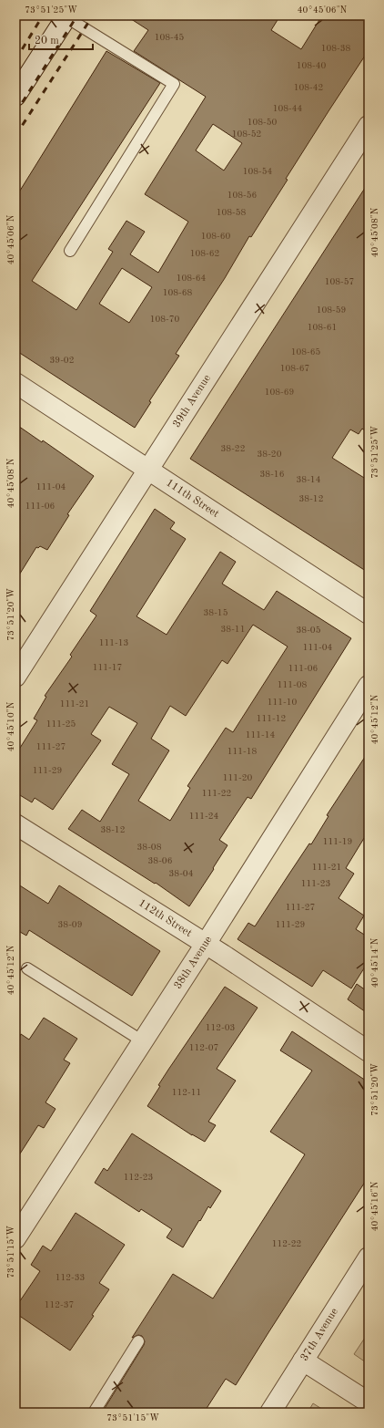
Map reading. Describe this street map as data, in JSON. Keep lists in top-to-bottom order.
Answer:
{
  "streets": {
    "street": [
      "39th Avenue",
      "111th Street",
      "112th Street",
      "38th Avenue",
      "37th Avenue"
    ]
  },
  "crossings": [
    ["39th Avenue", "111th Street"],
    ["112th Street", "38th Avenue"]
  ],
  "house_numbers": [
    "108-45",
    "108-38",
    "108-40",
    "108-42",
    "108-44",
    "108-50",
    "108-52",
    "108-54",
    "108-56",
    "108-58",
    "108-60",
    "108-62",
    "108-64",
    "108-57",
    "108-68",
    "108-59",
    "108-70",
    "108-61",
    "108-65",
    "39-02",
    "108-67",
    "108-69",
    "38-22",
    "38-20",
    "38-16",
    "38-14",
    "111-04",
    "38-12",
    "111-06",
    "38-15",
    "38-11",
    "38-05",
    "111-13",
    "111-04",
    "111-17",
    "111-06",
    "111-08",
    "111-10",
    "111-21",
    "111-12",
    "111-25",
    "111-14",
    "111-27",
    "111-18",
    "111-29",
    "111-20",
    "111-22",
    "111-24",
    "38-12",
    "111-19",
    "38-08",
    "38-06",
    "111-21",
    "38-04",
    "111-23",
    "111-27",
    "38-09",
    "111-29",
    "112-03",
    "112-07",
    "112-11",
    "112-23",
    "112-22",
    "112-33",
    "112-37"
  ],
  "scale_bar": "20 m",
  "coordinates": [
    "73°51'25\"W",
    "40°45'06\"N",
    "40°45'08\"N",
    "73°51'20\"W",
    "40°45'12\"N",
    "40°45'10\"N",
    "40°45'14\"N",
    "40°45'16\"N",
    "73°51'15\"W"
  ]
}
